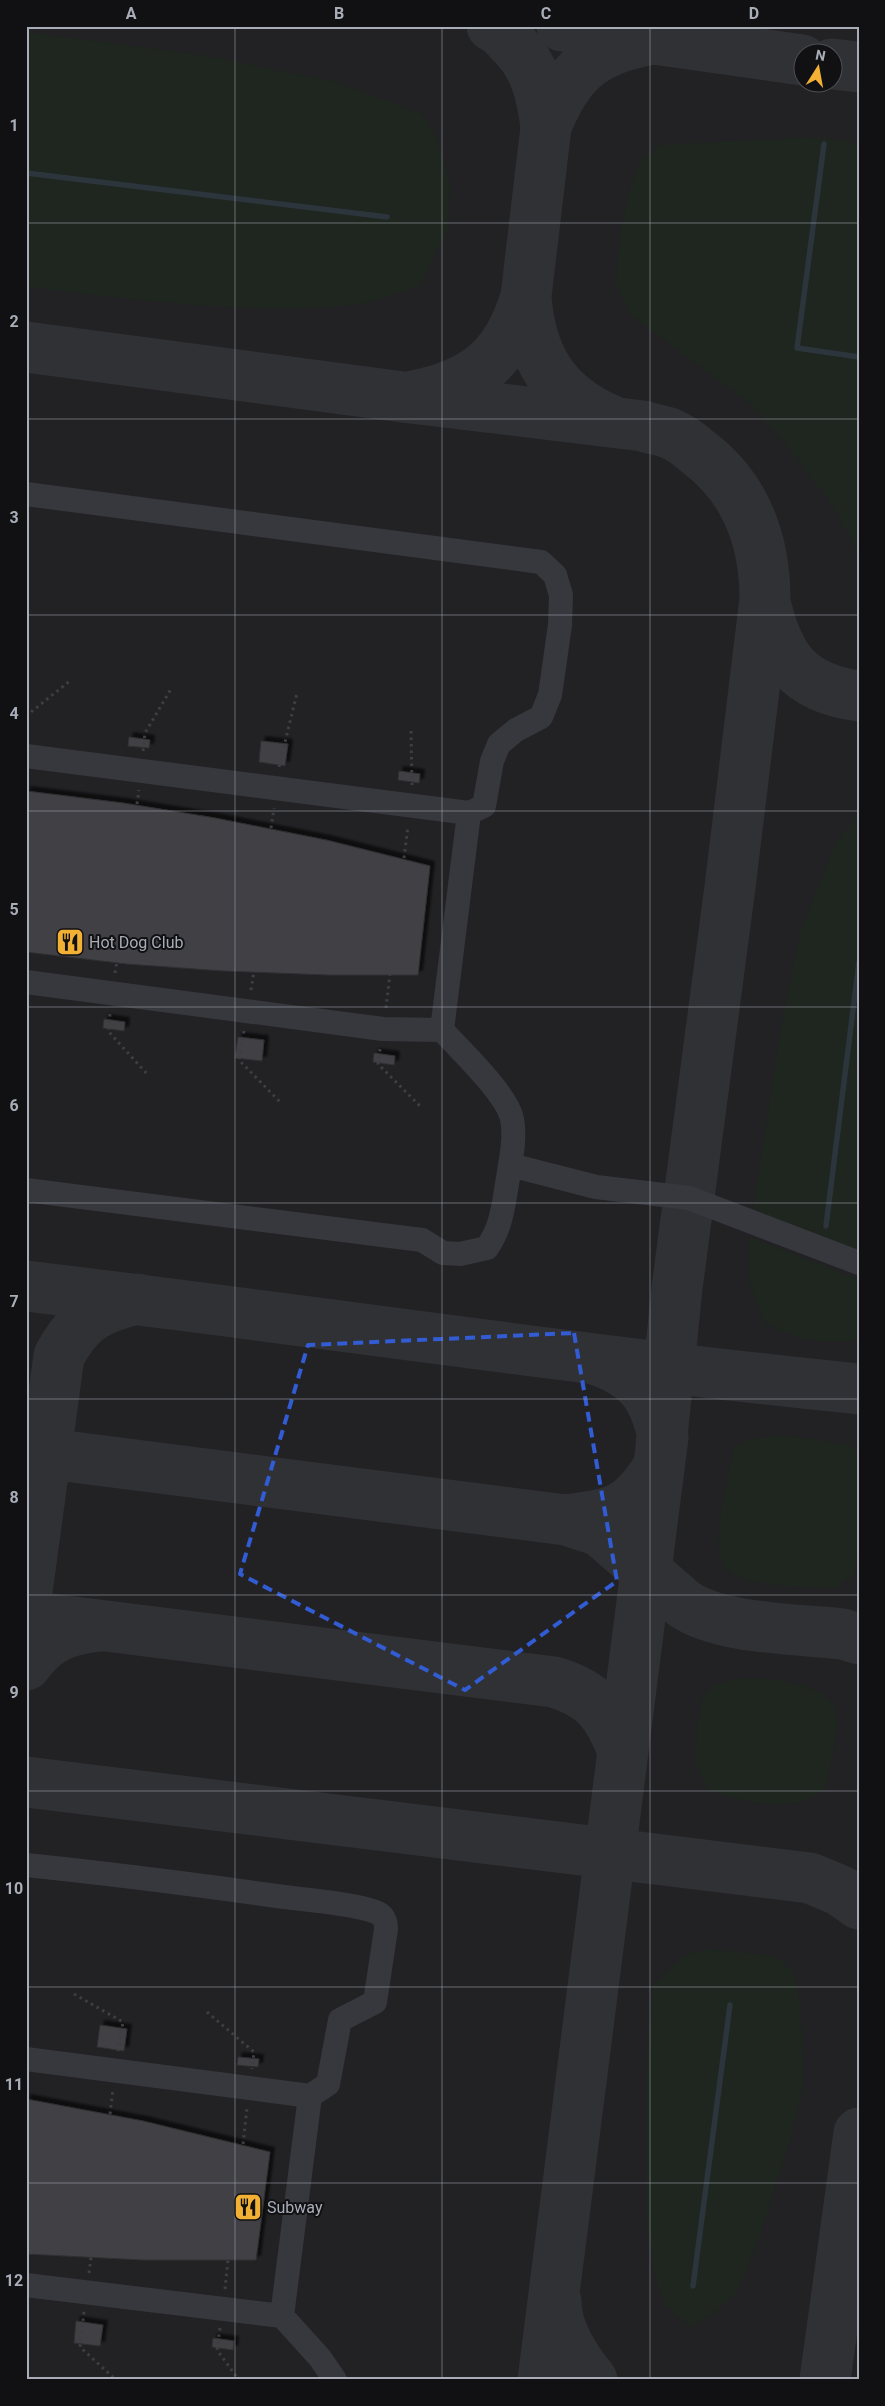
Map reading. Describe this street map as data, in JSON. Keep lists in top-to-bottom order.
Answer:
{
  "places": {
    "restaurant": ["Hot Dog Club", "Subway"]
  },
  "north": "top",
  "grid": {
    "columns": [
      "A",
      "B",
      "C",
      "D"
    ],
    "rows": [
      "1",
      "2",
      "3",
      "4",
      "5",
      "6",
      "7",
      "8",
      "9",
      "10",
      "11",
      "12"
    ]
  }
}
